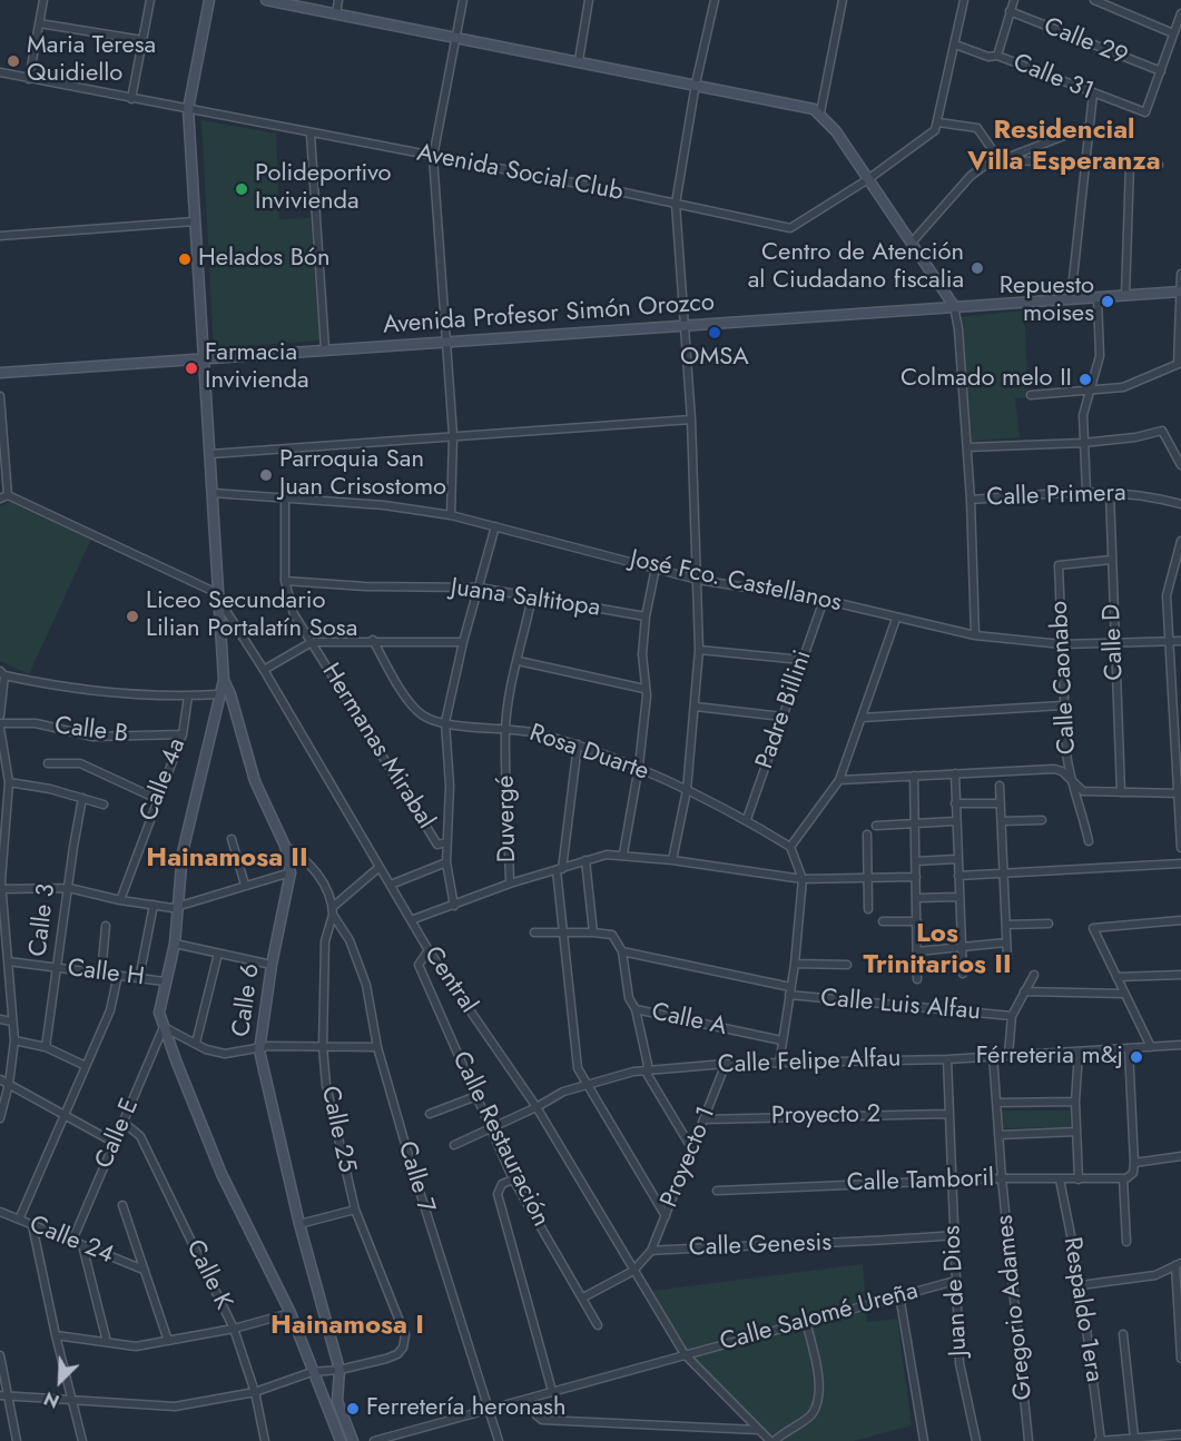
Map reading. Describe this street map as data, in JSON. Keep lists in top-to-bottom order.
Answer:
{
  "streets": {
    "street": [
      "Calle 29",
      "Calle 31",
      "Avenida Social Club",
      "Avenida Profesor Simón Orozco",
      "Calle Primera",
      "José Fco. Castellanos",
      "Juana Saltitopa",
      "Calle D",
      "Calle Caonabo",
      "Padre Billini",
      "Calle B",
      "Hermanas Mirabal",
      "Rosa Duarte",
      "Calle 4a",
      "Duvergé",
      "Calle 3",
      "Calle H",
      "Central",
      "Calle 6",
      "Calle Luis Alfau",
      "Calle A",
      "Calle Felipe Alfau",
      "Proyecto 2",
      "Calle 25",
      "Calle E",
      "Calle Restauración",
      "Proyecto 1",
      "Calle 7",
      "Calle Tamboril",
      "Calle 24",
      "Calle Genesis",
      "Calle K",
      "Juan de Dios",
      "Gregorio Adames",
      "Respaldo 1era",
      "Calle Salomé Ureña"
    ]
  },
  "crossings": [
    ["Calle 29", "Calle 31"],
    ["Calle Primera", "Calle D"],
    ["José Fco. Castellanos", "Calle D"],
    ["José Fco. Castellanos", "Calle Caonabo"],
    ["José Fco. Castellanos", "Padre Billini"],
    ["José Fco. Castellanos", "Hermanas Mirabal"],
    ["Juana Saltitopa", "Hermanas Mirabal"],
    ["Juana Saltitopa", "Duvergé"],
    ["Calle D", "Calle Caonabo"],
    ["Padre Billini", "Rosa Duarte"],
    ["Calle B", "Calle 4a"],
    ["Rosa Duarte", "Duvergé"],
    ["Calle 3", "Calle H"],
    ["Central", "Calle Felipe Alfau"],
    ["Central", "Calle Restauración"],
    ["Central", "Calle Genesis"],
    ["Central", "Calle Salomé Ureña"],
    ["Calle 6", "Calle 25"],
    ["Calle 6", "Calle 7"],
    ["Calle Felipe Alfau", "Calle Restauración"],
    ["Calle Felipe Alfau", "Proyecto 1"],
    ["Calle Felipe Alfau", "Juan de Dios"],
    ["Calle Felipe Alfau", "Gregorio Adames"],
    ["Proyecto 2", "Proyecto 1"],
    ["Proyecto 2", "Juan de Dios"],
    ["Calle 25", "Calle 7"],
    ["Calle E", "Calle 24"],
    ["Calle E", "Calle K"],
    ["Calle Restauración", "Calle Genesis"],
    ["Proyecto 1", "Calle Genesis"],
    ["Calle 7", "Calle Salomé Ureña"],
    ["Calle Tamboril", "Juan de Dios"],
    ["Calle Tamboril", "Gregorio Adames"],
    ["Calle Tamboril", "Respaldo 1era"],
    ["Calle Genesis", "Juan de Dios"],
    ["Juan de Dios", "Calle Salomé Ureña"]
  ],
  "districts": [
    "Residencial Villa Esperanza",
    "Hainamosa II",
    "Los Trinitarios II",
    "Hainamosa I"
  ],
  "places": [
    "Maria Teresa Quidiello",
    "Polideportivo Invivienda",
    "Helados Bón",
    "Centro de Atención al Ciudadano fiscalia",
    "Repuesto moises",
    "OMSA",
    "Farmacia Invivienda",
    "Colmado melo II",
    "Parroquia San Juan Crisostomo",
    "Liceo Secundario Lilian Portalatín Sosa",
    "Férreteria m&j",
    "Ferretería heronash"
  ],
  "north": "bottom left"
}
